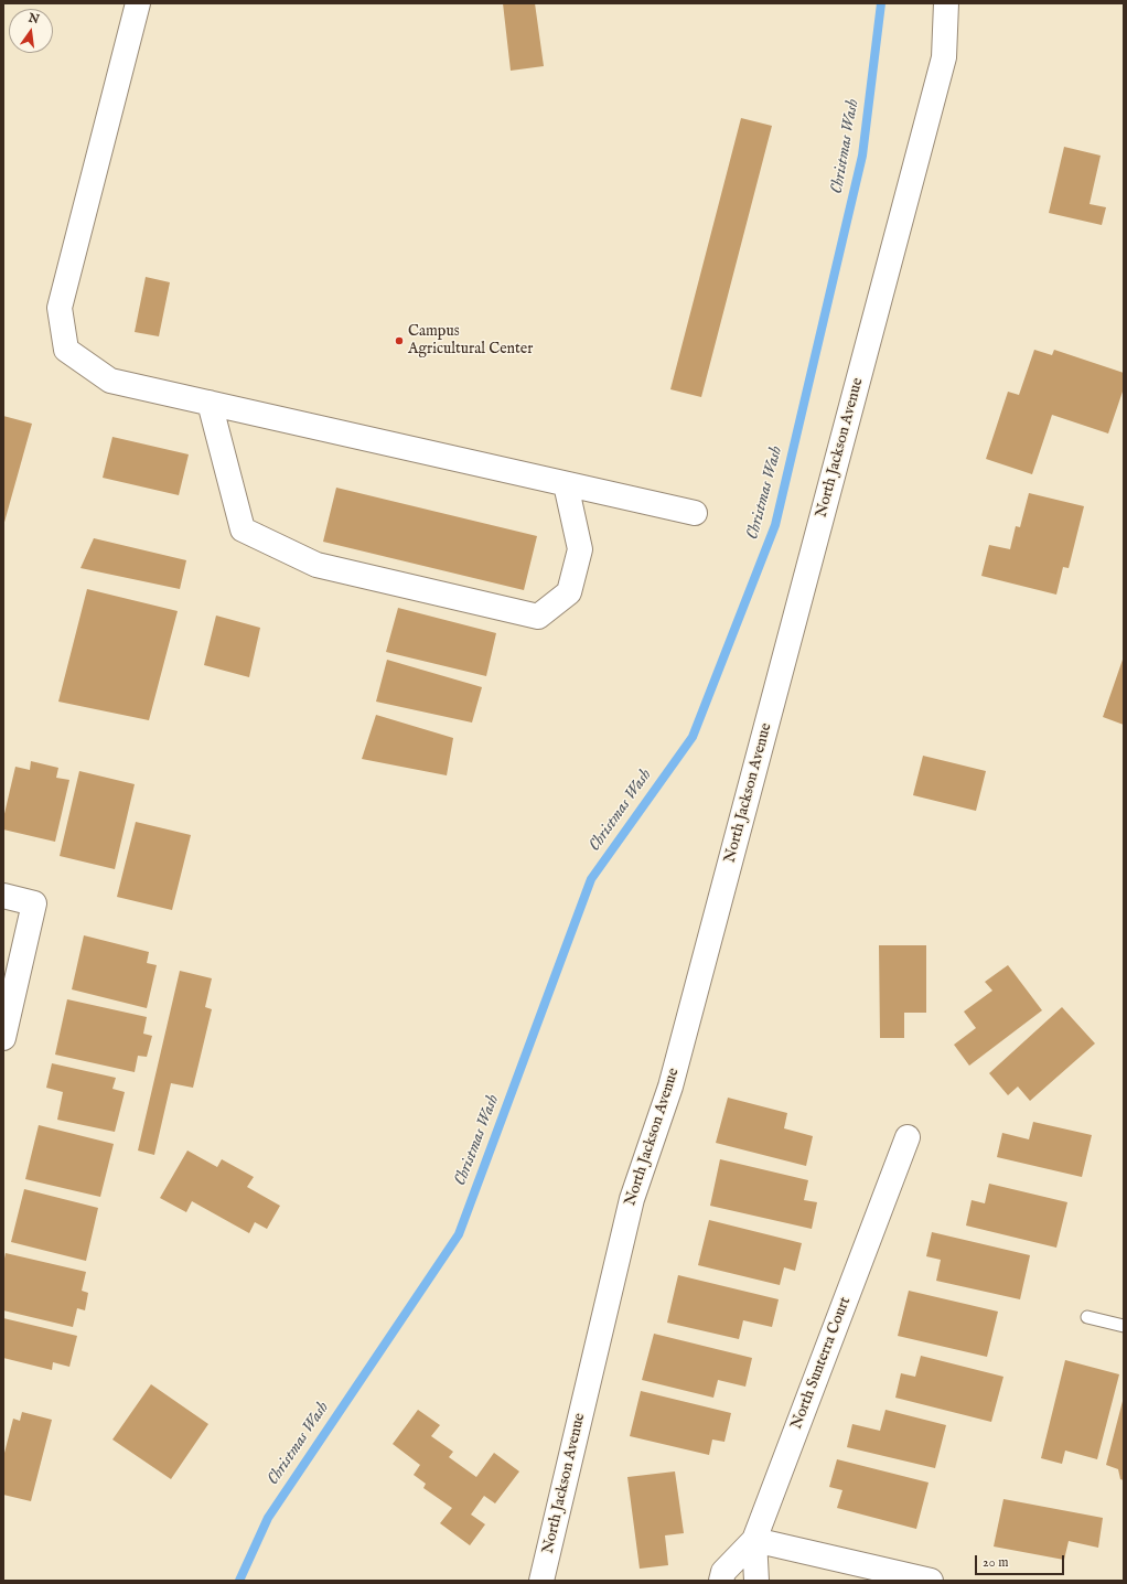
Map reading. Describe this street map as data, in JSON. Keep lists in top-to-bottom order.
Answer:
{
  "streets": {
    "street": ["North Jackson Avenue", "North Sunterra Court"]
  },
  "water": ["Christmas Wash"],
  "places": ["Campus Agricultural Center"],
  "scale_bar": "20 m",
  "north": "top"
}
